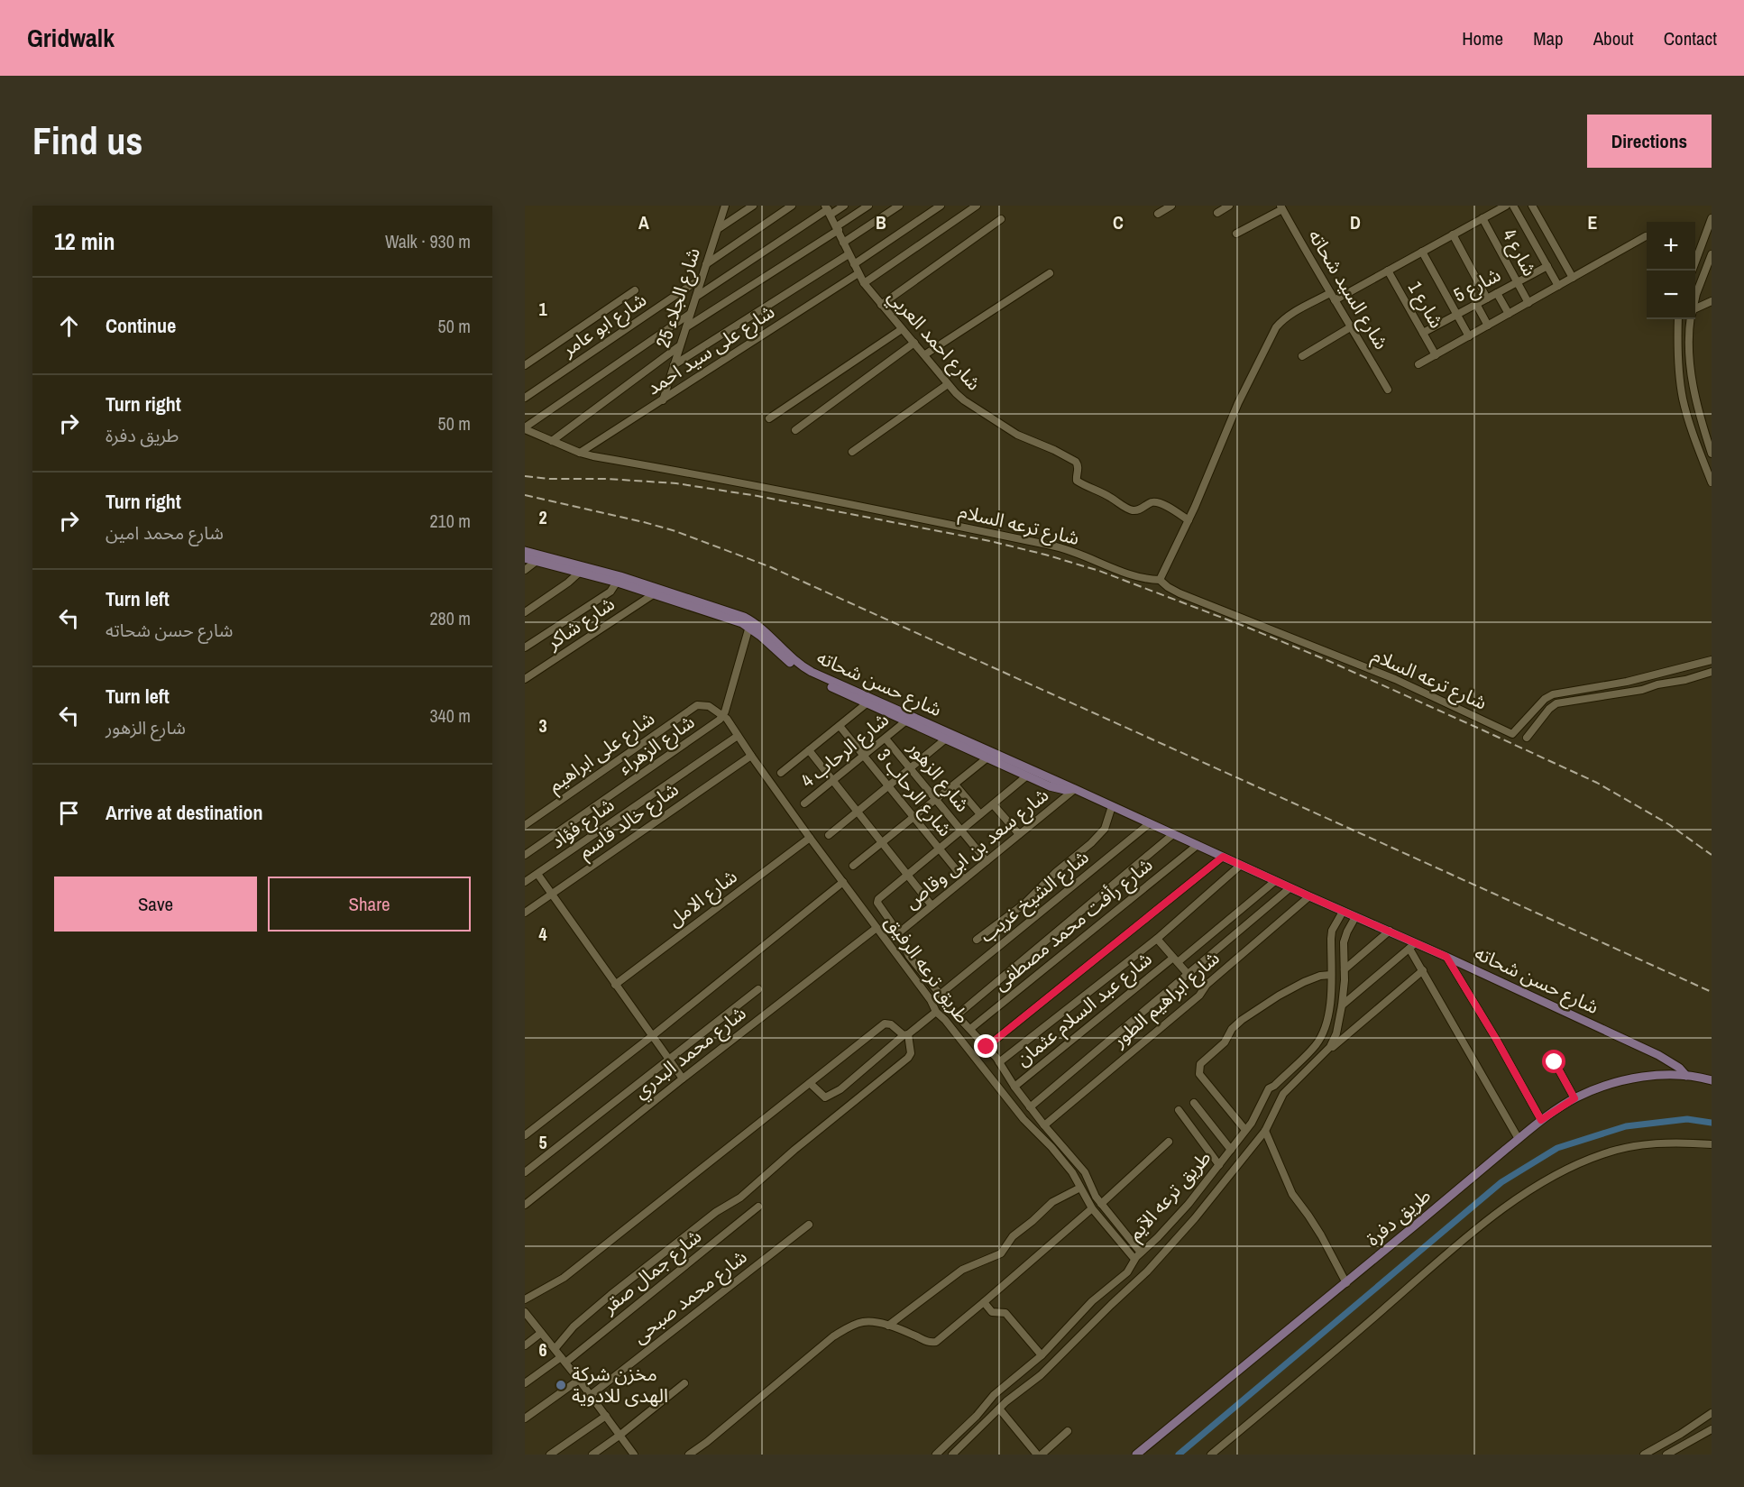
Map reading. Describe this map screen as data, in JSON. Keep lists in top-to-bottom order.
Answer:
{
  "streets": {
    "main road": ["شارع حسن شحاته", "طريق دفرة"],
    "street": [
      "شارع 4",
      "شارع 5",
      "شارع السيد شحاته",
      "شارع الجلاء 25",
      "شارع 1",
      "شارع ابو عامر",
      "شارع احمد العربي",
      "شارع على سيد احمد",
      "شارع ترعه السلام",
      "شارع شاكر",
      "شارع الزهراء",
      "شارع الرحاب 4",
      "شارع على ابراهيم",
      "شارع الزهور",
      "شارع الرحاب 3",
      "شارع خالد قاسم",
      "شارع فؤاد",
      "شارع سعد بن ابى وقاص",
      "شارع الشيخ غريب",
      "شارع الامل",
      "شارع رأفت محمد مصطفى",
      "طريق ترعه الرفيق",
      "شارع ابراهيم الطور",
      "شارع عبد السلام عثمان",
      "شارع محمد البدري",
      "طريق ترعه الآيم",
      "شارع جمال صقر",
      "شارع محمد صبحى"
    ]
  },
  "crossings": [
    ["شارع 4", "شارع 5"],
    ["شارع 5", "شارع 1"],
    ["شارع الجلاء 25", "شارع ابو عامر"],
    ["شارع الجلاء 25", "شارع على سيد احمد"],
    ["شارع احمد العربي", "شارع على سيد احمد"],
    ["شارع على سيد احمد", "شارع ترعه السلام"],
    ["شارع شاكر", "شارع حسن شحاته"],
    ["شارع حسن شحاته", "شارع الزهراء"],
    ["شارع حسن شحاته", "شارع الرحاب 4"],
    ["شارع حسن شحاته", "شارع سعد بن ابى وقاص"],
    ["شارع حسن شحاته", "شارع الشيخ غريب"],
    ["شارع حسن شحاته", "شارع رأفت محمد مصطفى"],
    ["شارع حسن شحاته", "شارع ابراهيم الطور"],
    ["شارع حسن شحاته", "شارع عبد السلام عثمان"],
    ["شارع حسن شحاته", "طريق ترعه الآيم"],
    ["شارع حسن شحاته", "طريق دفرة"],
    ["شارع الزهراء", "شارع على ابراهيم"],
    ["شارع الزهراء", "طريق ترعه الرفيق"],
    ["شارع الرحاب 4", "شارع الزهور"],
    ["شارع الرحاب 4", "شارع الرحاب 3"],
    ["شارع على ابراهيم", "طريق ترعه الرفيق"],
    ["شارع الزهور", "شارع سعد بن ابى وقاص"],
    ["شارع الرحاب 3", "شارع سعد بن ابى وقاص"],
    ["شارع خالد قاسم", "طريق ترعه الرفيق"],
    ["شارع فؤاد", "طريق ترعه الرفيق"],
    ["شارع سعد بن ابى وقاص", "طريق ترعه الرفيق"],
    ["شارع الشيخ غريب", "طريق ترعه الرفيق"],
    ["شارع الامل", "طريق ترعه الرفيق"],
    ["شارع رأفت محمد مصطفى", "طريق ترعه الرفيق"],
    ["طريق ترعه الرفيق", "شارع ابراهيم الطور"],
    ["طريق ترعه الرفيق", "شارع عبد السلام عثمان"],
    ["طريق ترعه الرفيق", "شارع محمد البدري"],
    ["طريق ترعه الرفيق", "طريق ترعه الآيم"]
  ],
  "places": ["مخزن شركة الهدى للادوية"],
  "page": {
    "header": "Gridwalk",
    "nav": [
      "Home",
      "Map",
      "About",
      "Contact"
    ],
    "buttons": [
      "Directions",
      ["Save", "Share"]
    ],
    "title": "Find us",
    "heading": ["12 min", "Walk · 930 m"],
    "map_buttons": ["+", "−"],
    "list": [
      ["Continue", "50 m"],
      ["Turn right", "طريق دفرة", "50 m"],
      ["Turn right", "شارع محمد امين", "210 m"],
      ["Turn left", "شارع حسن شحاته", "280 m"],
      ["Turn left", "شارع الزهور", "340 m"],
      "Arrive at destination"
    ]
  },
  "grid": {
    "columns": [
      "A",
      "B",
      "C",
      "D",
      "E"
    ],
    "rows": [
      "1",
      "2",
      "3",
      "4",
      "5",
      "6"
    ]
  }
}
